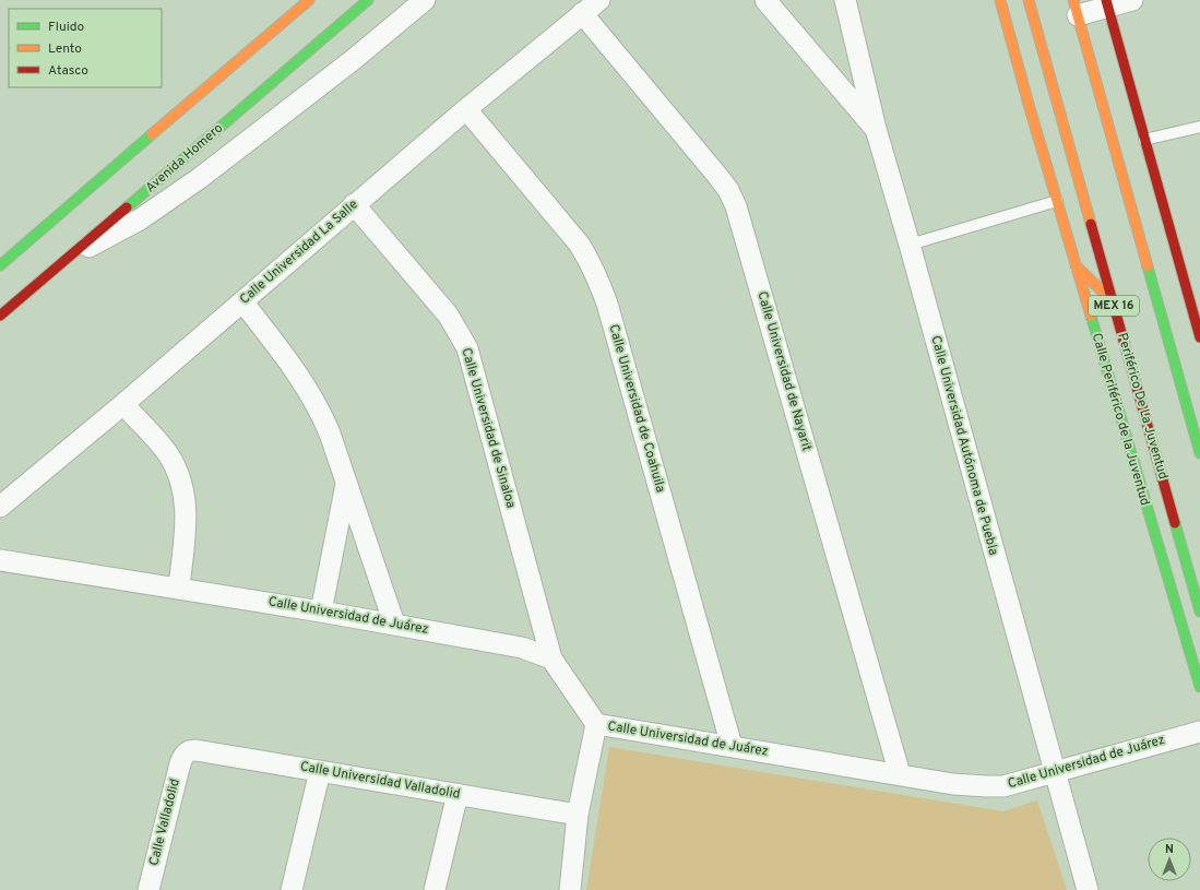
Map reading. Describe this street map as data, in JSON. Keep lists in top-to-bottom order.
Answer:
{
  "streets": {
    "main road": [
      "Avenida Homero",
      "MEX 16",
      "Periférico De La Juventud",
      "Calle Periférico de la Juventud"
    ],
    "street": [
      "Calle Universidad La Salle",
      "Calle Universidad de Nayarit",
      "Calle Universidad de Coahuila",
      "Calle Universidad de Sinaloa",
      "Calle Universidad Autónoma de Puebla",
      "Calle Universidad de Juárez",
      "Calle Universidad Valladolid",
      "Calle Valladolid"
    ]
  },
  "crossings": [
    ["Calle Universidad La Salle", "Calle Universidad de Nayarit"],
    ["Calle Universidad La Salle", "Calle Universidad de Coahuila"],
    ["Calle Universidad La Salle", "Calle Universidad de Sinaloa"],
    ["Calle Universidad de Nayarit", "Calle Universidad de Juárez"],
    ["Calle Universidad de Coahuila", "Calle Universidad de Juárez"],
    ["Calle Universidad de Sinaloa", "Calle Universidad de Juárez"],
    ["Calle Universidad Autónoma de Puebla", "Calle Universidad de Juárez"],
    ["Calle Universidad Valladolid", "Calle Valladolid"]
  ],
  "legend": ["Fluido", "Lento", "Atasco"],
  "north": "top"
}
